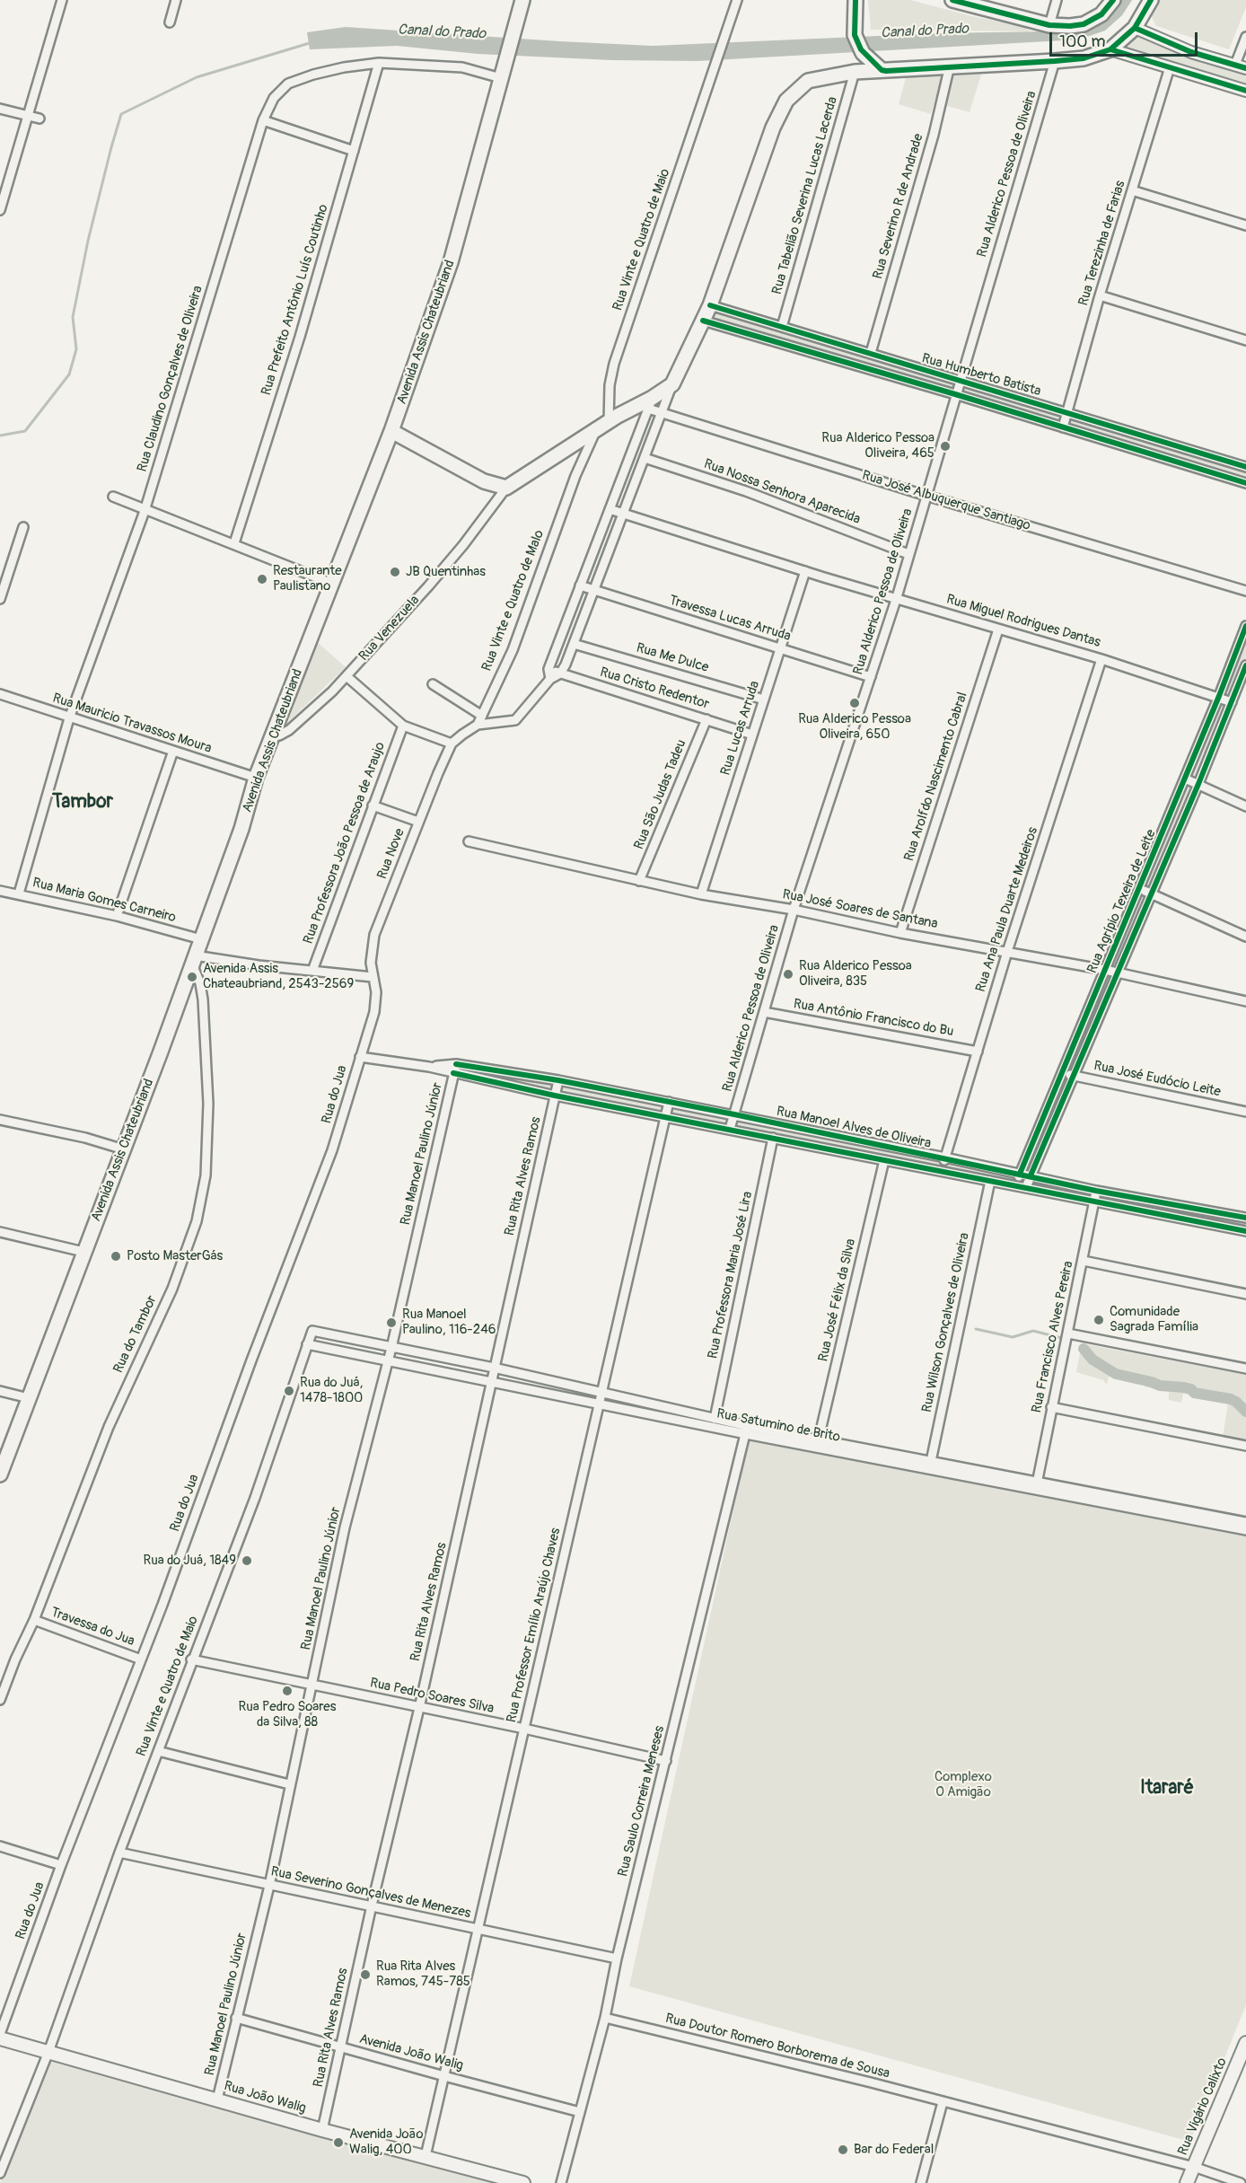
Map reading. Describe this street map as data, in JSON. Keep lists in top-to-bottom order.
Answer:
{
  "streets": {
    "main road": [
      "Avenida Assis Chateubriand",
      "Rua Venezuela",
      "Rua João Walig",
      "Rua Vigário Calixto"
    ],
    "street": [
      "Rua Alderico Pessoa de Oliveira",
      "Rua Tabelião Severina Lucas Lacerda",
      "Rua Severino R de Andrade",
      "Rua Vinte e Quatro de Maio",
      "Rua Terezinha de Farias",
      "Rua Prefeito Antônio Luís Coutinho",
      "Rua Humberto Batista",
      "Rua Claudino Gonçalves de Oliveira",
      "Rua Nossa Senhora Aparecida",
      "Rua José Albuquerque Santiago",
      "Rua Vinte e Quatro de Malo",
      "Travessa Lucas Arruda",
      "Rua Miguel Rodrigues Dantas",
      "Rua Me Dulce",
      "Rua Cristo Redentor",
      "Rua Mauricio Travassos Moura",
      "Rua Lucas Arruda",
      "Rua Arolfdo Nascimento Cabral",
      "Rua São Judas Tadeu",
      "Rua Professora João Pessoa de Araujo",
      "Rua Nove",
      "Rua Maria Gomes Carneiro",
      "Rua Agrípio Texeira de Leite",
      "Rua José Soares de Santana",
      "Rua Ana Paula Duarte Medeiros",
      "Rua Antônio Francisco do Bu",
      "Rua José Eudócio Leite",
      "Rua do Jua",
      "Rua Manoel Alves de Oliveira",
      "Rua Manoel Paulino Júnior",
      "Rua Rita Alves Ramos",
      "Rua Professora Maria José Lira",
      "Rua José Félix da Silva",
      "Rua Wilson Gonçalves de Oliveira",
      "Rua do Tambor",
      "Rua Francisco Alves Pereira",
      "Rua Satumino de Brito",
      "Rua Professor Emílio Araújo Chaves",
      "Travessa do Jua",
      "Rua Pedro Soares Silva",
      "Rua Saulo Correira Meneses",
      "Rua Severino Gonçalves de Menezes",
      "Rua Doutor Romero Borborema de Sousa",
      "Avenida João Walig"
    ]
  },
  "crossings": [
    ["Rua Alderico Pessoa de Oliveira", "Rua Humberto Batista"],
    ["Rua Alderico Pessoa de Oliveira", "Rua Nossa Senhora Aparecida"],
    ["Rua Alderico Pessoa de Oliveira", "Rua José Albuquerque Santiago"],
    ["Rua Alderico Pessoa de Oliveira", "Travessa Lucas Arruda"],
    ["Rua Alderico Pessoa de Oliveira", "Rua Miguel Rodrigues Dantas"],
    ["Rua Alderico Pessoa de Oliveira", "Rua José Soares de Santana"],
    ["Rua Alderico Pessoa de Oliveira", "Rua Antônio Francisco do Bu"],
    ["Rua Alderico Pessoa de Oliveira", "Rua Manoel Alves de Oliveira"],
    ["Rua Tabelião Severina Lucas Lacerda", "Rua Humberto Batista"],
    ["Rua Severino R de Andrade", "Rua Humberto Batista"],
    ["Rua Vinte e Quatro de Maio", "Rua Venezuela"],
    ["Rua Vinte e Quatro de Maio", "Rua Satumino de Brito"],
    ["Rua Vinte e Quatro de Maio", "Rua Pedro Soares Silva"],
    ["Rua Vinte e Quatro de Maio", "Rua Severino Gonçalves de Menezes"],
    ["Rua Vinte e Quatro de Maio", "Rua João Walig"],
    ["Rua Terezinha de Farias", "Rua Humberto Batista"],
    ["Rua Prefeito Antônio Luís Coutinho", "Rua Claudino Gonçalves de Oliveira"],
    ["Avenida Assis Chateubriand", "Rua Claudino Gonçalves de Oliveira"],
    ["Avenida Assis Chateubriand", "Rua Venezuela"],
    ["Avenida Assis Chateubriand", "Rua Mauricio Travassos Moura"],
    ["Avenida Assis Chateubriand", "Rua Maria Gomes Carneiro"],
    ["Avenida Assis Chateubriand", "Rua do Tambor"],
    ["Rua Claudino Gonçalves de Oliveira", "Rua Mauricio Travassos Moura"],
    ["Rua Claudino Gonçalves de Oliveira", "Rua Maria Gomes Carneiro"],
    ["Rua José Albuquerque Santiago", "Rua Venezuela"],
    ["Rua Vinte e Quatro de Malo", "Rua Venezuela"],
    ["Travessa Lucas Arruda", "Rua Lucas Arruda"],
    ["Rua Miguel Rodrigues Dantas", "Rua Lucas Arruda"],
    ["Rua Miguel Rodrigues Dantas", "Rua Arolfdo Nascimento Cabral"],
    ["Rua Miguel Rodrigues Dantas", "Rua Agrípio Texeira de Leite"],
    ["Rua Miguel Rodrigues Dantas", "Rua Ana Paula Duarte Medeiros"],
    ["Rua Me Dulce", "Rua Lucas Arruda"],
    ["Rua Cristo Redentor", "Rua Lucas Arruda"],
    ["Rua Cristo Redentor", "Rua São Judas Tadeu"],
    ["Rua Lucas Arruda", "Rua José Soares de Santana"],
    ["Rua Arolfdo Nascimento Cabral", "Rua José Soares de Santana"],
    ["Rua São Judas Tadeu", "Rua José Soares de Santana"],
    ["Rua Nove", "Rua do Jua"],
    ["Rua Agrípio Texeira de Leite", "Rua José Soares de Santana"],
    ["Rua Agrípio Texeira de Leite", "Rua José Eudócio Leite"],
    ["Rua Agrípio Texeira de Leite", "Rua Manoel Alves de Oliveira"],
    ["Rua José Soares de Santana", "Rua Ana Paula Duarte Medeiros"],
    ["Rua Ana Paula Duarte Medeiros", "Rua Antônio Francisco do Bu"],
    ["Rua Ana Paula Duarte Medeiros", "Rua Manoel Alves de Oliveira"],
    ["Rua do Jua", "Rua Manoel Alves de Oliveira"],
    ["Rua do Jua", "Travessa do Jua"],
    ["Rua Manoel Alves de Oliveira", "Rua Manoel Paulino Júnior"],
    ["Rua Manoel Alves de Oliveira", "Rua Rita Alves Ramos"],
    ["Rua Manoel Alves de Oliveira", "Rua Professora Maria José Lira"],
    ["Rua Manoel Alves de Oliveira", "Rua José Félix da Silva"],
    ["Rua Manoel Alves de Oliveira", "Rua Wilson Gonçalves de Oliveira"],
    ["Rua Manoel Alves de Oliveira", "Rua Francisco Alves Pereira"],
    ["Rua Manoel Alves de Oliveira", "Rua Professor Emílio Araújo Chaves"],
    ["Rua Manoel Paulino Júnior", "Rua Satumino de Brito"],
    ["Rua Manoel Paulino Júnior", "Rua Pedro Soares Silva"],
    ["Rua Manoel Paulino Júnior", "Rua Severino Gonçalves de Menezes"],
    ["Rua Manoel Paulino Júnior", "Avenida João Walig"],
    ["Rua Manoel Paulino Júnior", "Rua João Walig"],
    ["Rua Rita Alves Ramos", "Rua Satumino de Brito"],
    ["Rua Rita Alves Ramos", "Rua Pedro Soares Silva"],
    ["Rua Rita Alves Ramos", "Rua Severino Gonçalves de Menezes"],
    ["Rua Rita Alves Ramos", "Avenida João Walig"],
    ["Rua Rita Alves Ramos", "Rua João Walig"],
    ["Rua Professora Maria José Lira", "Rua Satumino de Brito"],
    ["Rua José Félix da Silva", "Rua Satumino de Brito"],
    ["Rua Wilson Gonçalves de Oliveira", "Rua Satumino de Brito"],
    ["Rua do Tambor", "Travessa do Jua"],
    ["Rua Francisco Alves Pereira", "Rua Satumino de Brito"],
    ["Rua Satumino de Brito", "Rua Professor Emílio Araújo Chaves"],
    ["Rua Satumino de Brito", "Rua Saulo Correira Meneses"],
    ["Rua Professor Emílio Araújo Chaves", "Rua Pedro Soares Silva"],
    ["Rua Professor Emílio Araújo Chaves", "Rua Severino Gonçalves de Menezes"],
    ["Rua Professor Emílio Araújo Chaves", "Avenida João Walig"],
    ["Rua Professor Emílio Araújo Chaves", "Rua João Walig"],
    ["Rua Pedro Soares Silva", "Rua Saulo Correira Meneses"],
    ["Rua Saulo Correira Meneses", "Rua Severino Gonçalves de Menezes"],
    ["Rua Saulo Correira Meneses", "Rua Doutor Romero Borborema de Sousa"],
    ["Rua Saulo Correira Meneses", "Avenida João Walig"],
    ["Rua Doutor Romero Borborema de Sousa", "Rua Vigário Calixto"]
  ],
  "districts": ["Tambor", "Itararé"],
  "water": ["Canal do Prado"],
  "parks": ["Complexo O Amigão"],
  "places": [
    "Rua Alderico Pessoa Oliveira, 465",
    "JB Quentinhas",
    "Restaurante Paulistano",
    "Rua Alderico Pessoa Oliveira, 650",
    "Rua Alderico Pessoa Oliveira, 835",
    "Avenida Assis Chateaubriand, 2543-2569",
    "Posto MasterGás",
    "Comunidade Sagrada Família",
    "Rua Manoel Paulino, 116-246",
    "Rua do Juá, 1478-1800",
    "Rua do Juá, 1849",
    "Rua Pedro Soares da Silva, 88",
    "Rua Rita Alves Ramos, 745-785",
    "Avenida João Walig, 400",
    "Bar do Federal"
  ],
  "scale_bar": "100 m"
}
